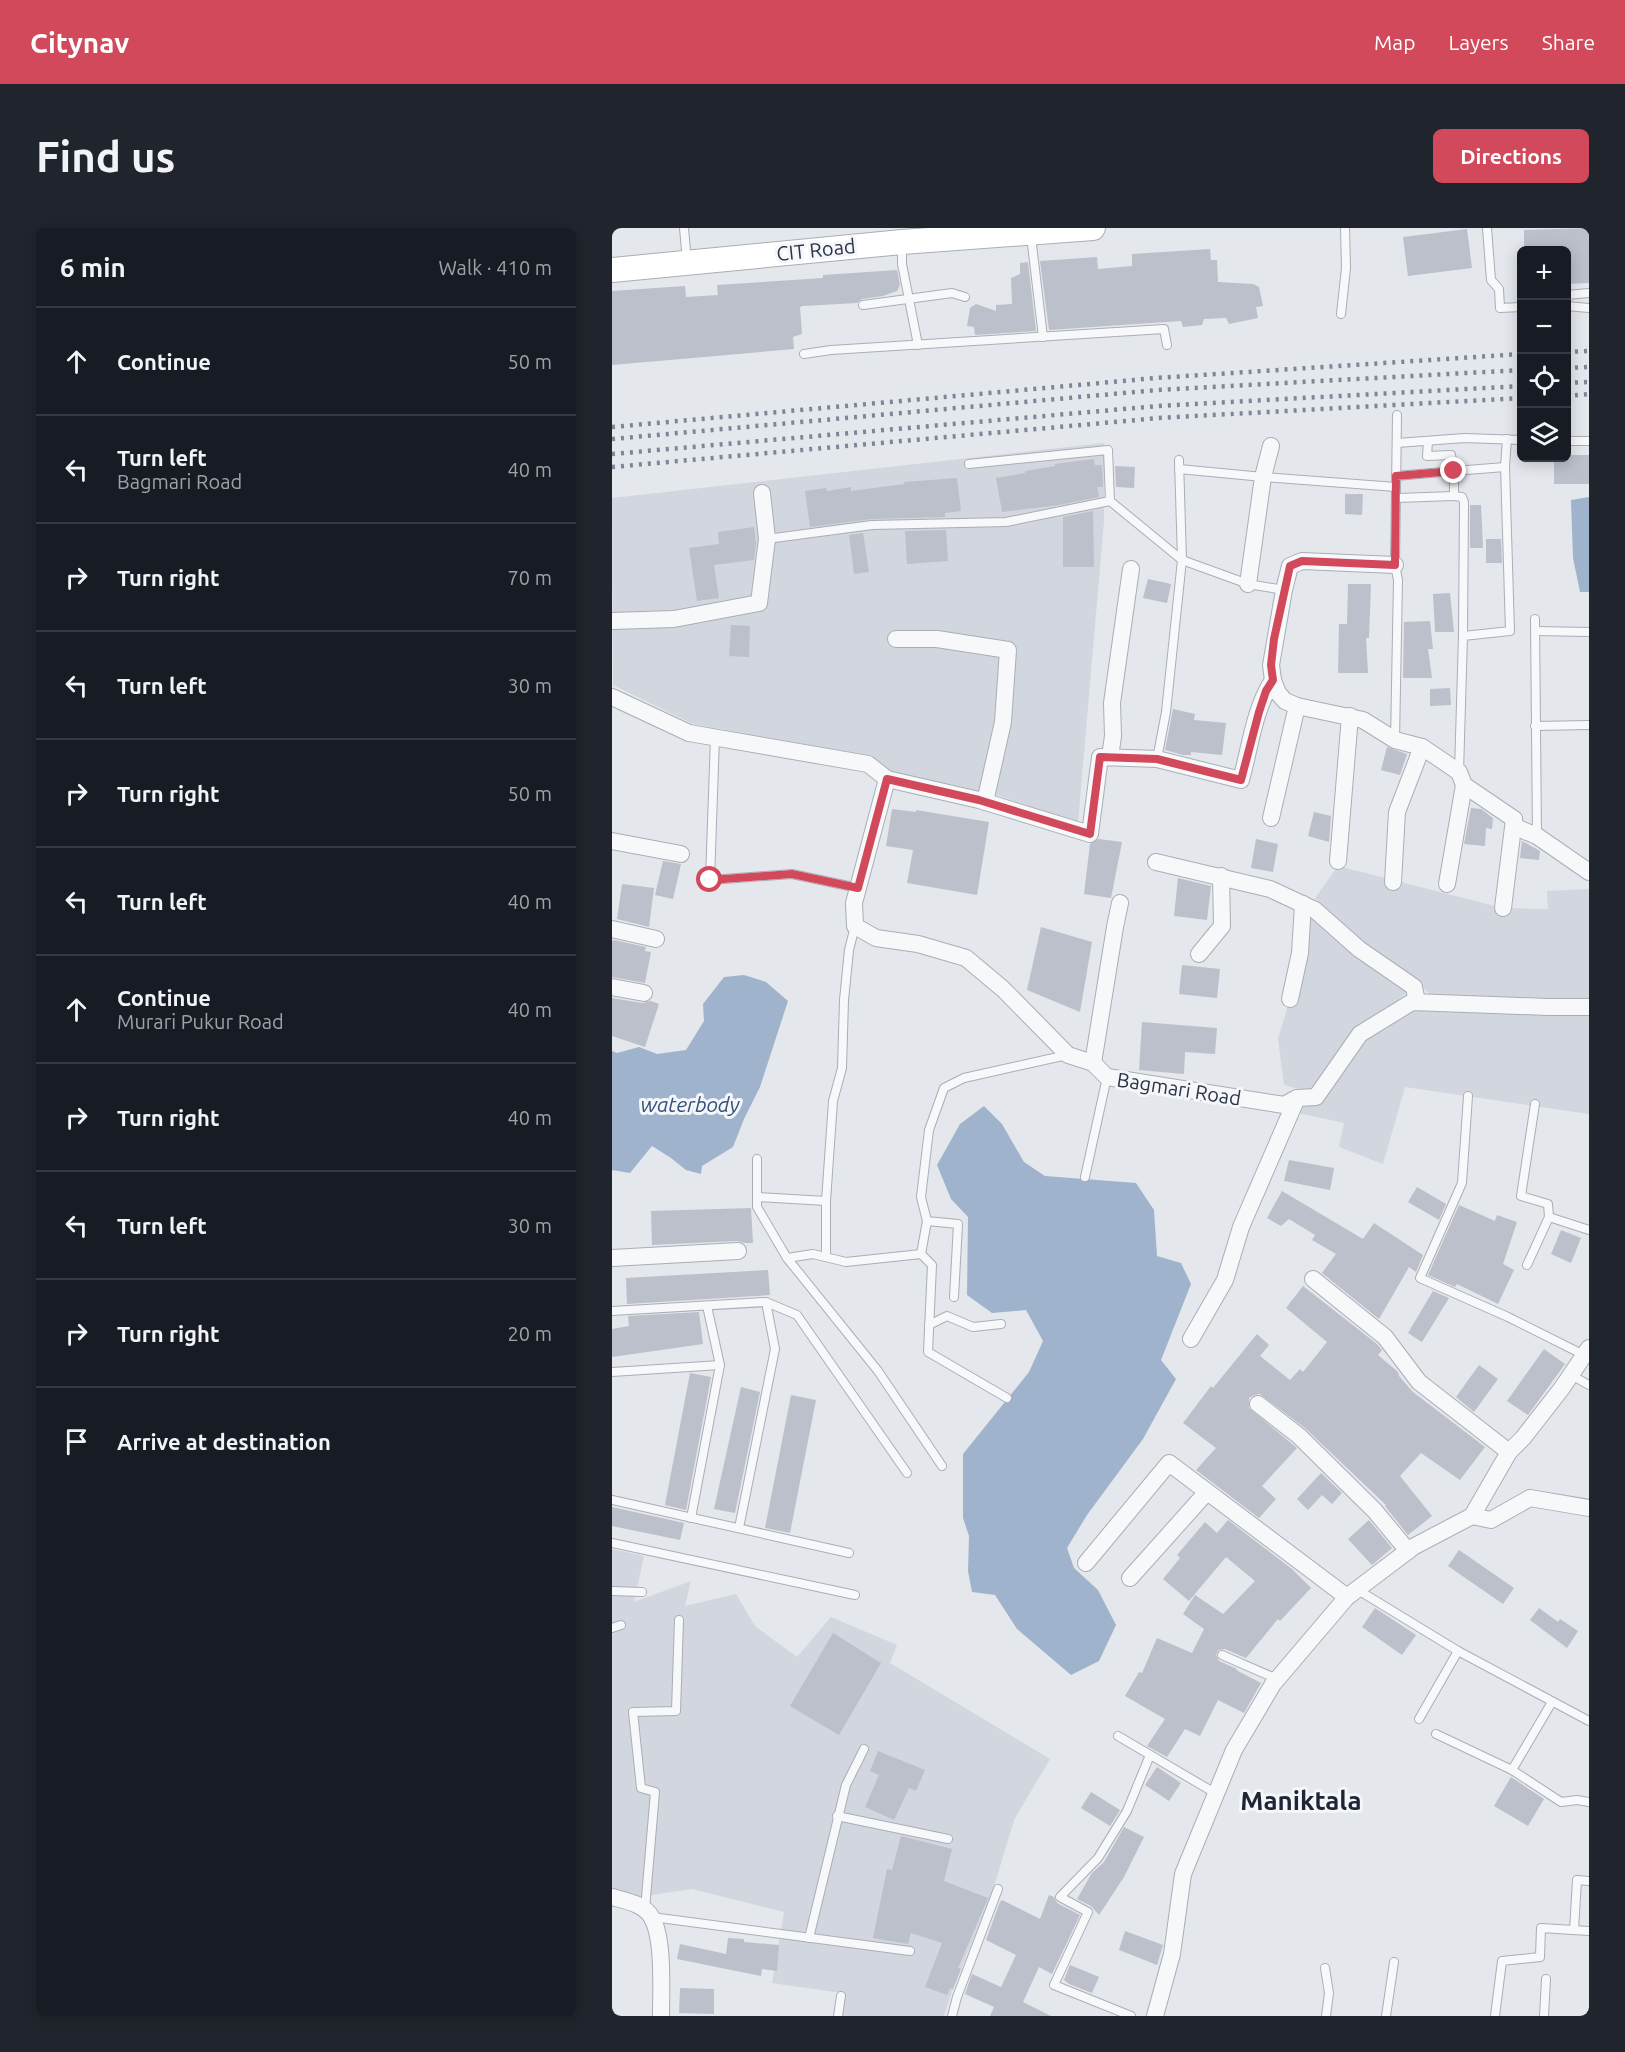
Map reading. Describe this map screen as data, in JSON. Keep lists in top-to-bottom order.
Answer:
{
  "streets": {
    "street": ["CIT Road", "Bagmari Road"]
  },
  "districts": ["Maniktala"],
  "water": ["waterbody"],
  "page": {
    "header": "Citynav",
    "nav": ["Map", "Layers", "Share"],
    "buttons": "Directions",
    "title": "Find us",
    "heading": ["6 min", "Walk · 410 m"],
    "map_buttons": ["+", "−"],
    "list": [
      ["Continue", "50 m"],
      ["Turn left", "Bagmari Road", "40 m"],
      ["Turn right", "70 m"],
      ["Turn left", "30 m"],
      ["Turn right", "50 m"],
      ["Turn left", "40 m"],
      ["Continue", "Murari Pukur Road", "40 m"],
      ["Turn right", "40 m"],
      ["Turn left", "30 m"],
      ["Turn right", "20 m"],
      "Arrive at destination"
    ]
  }
}
